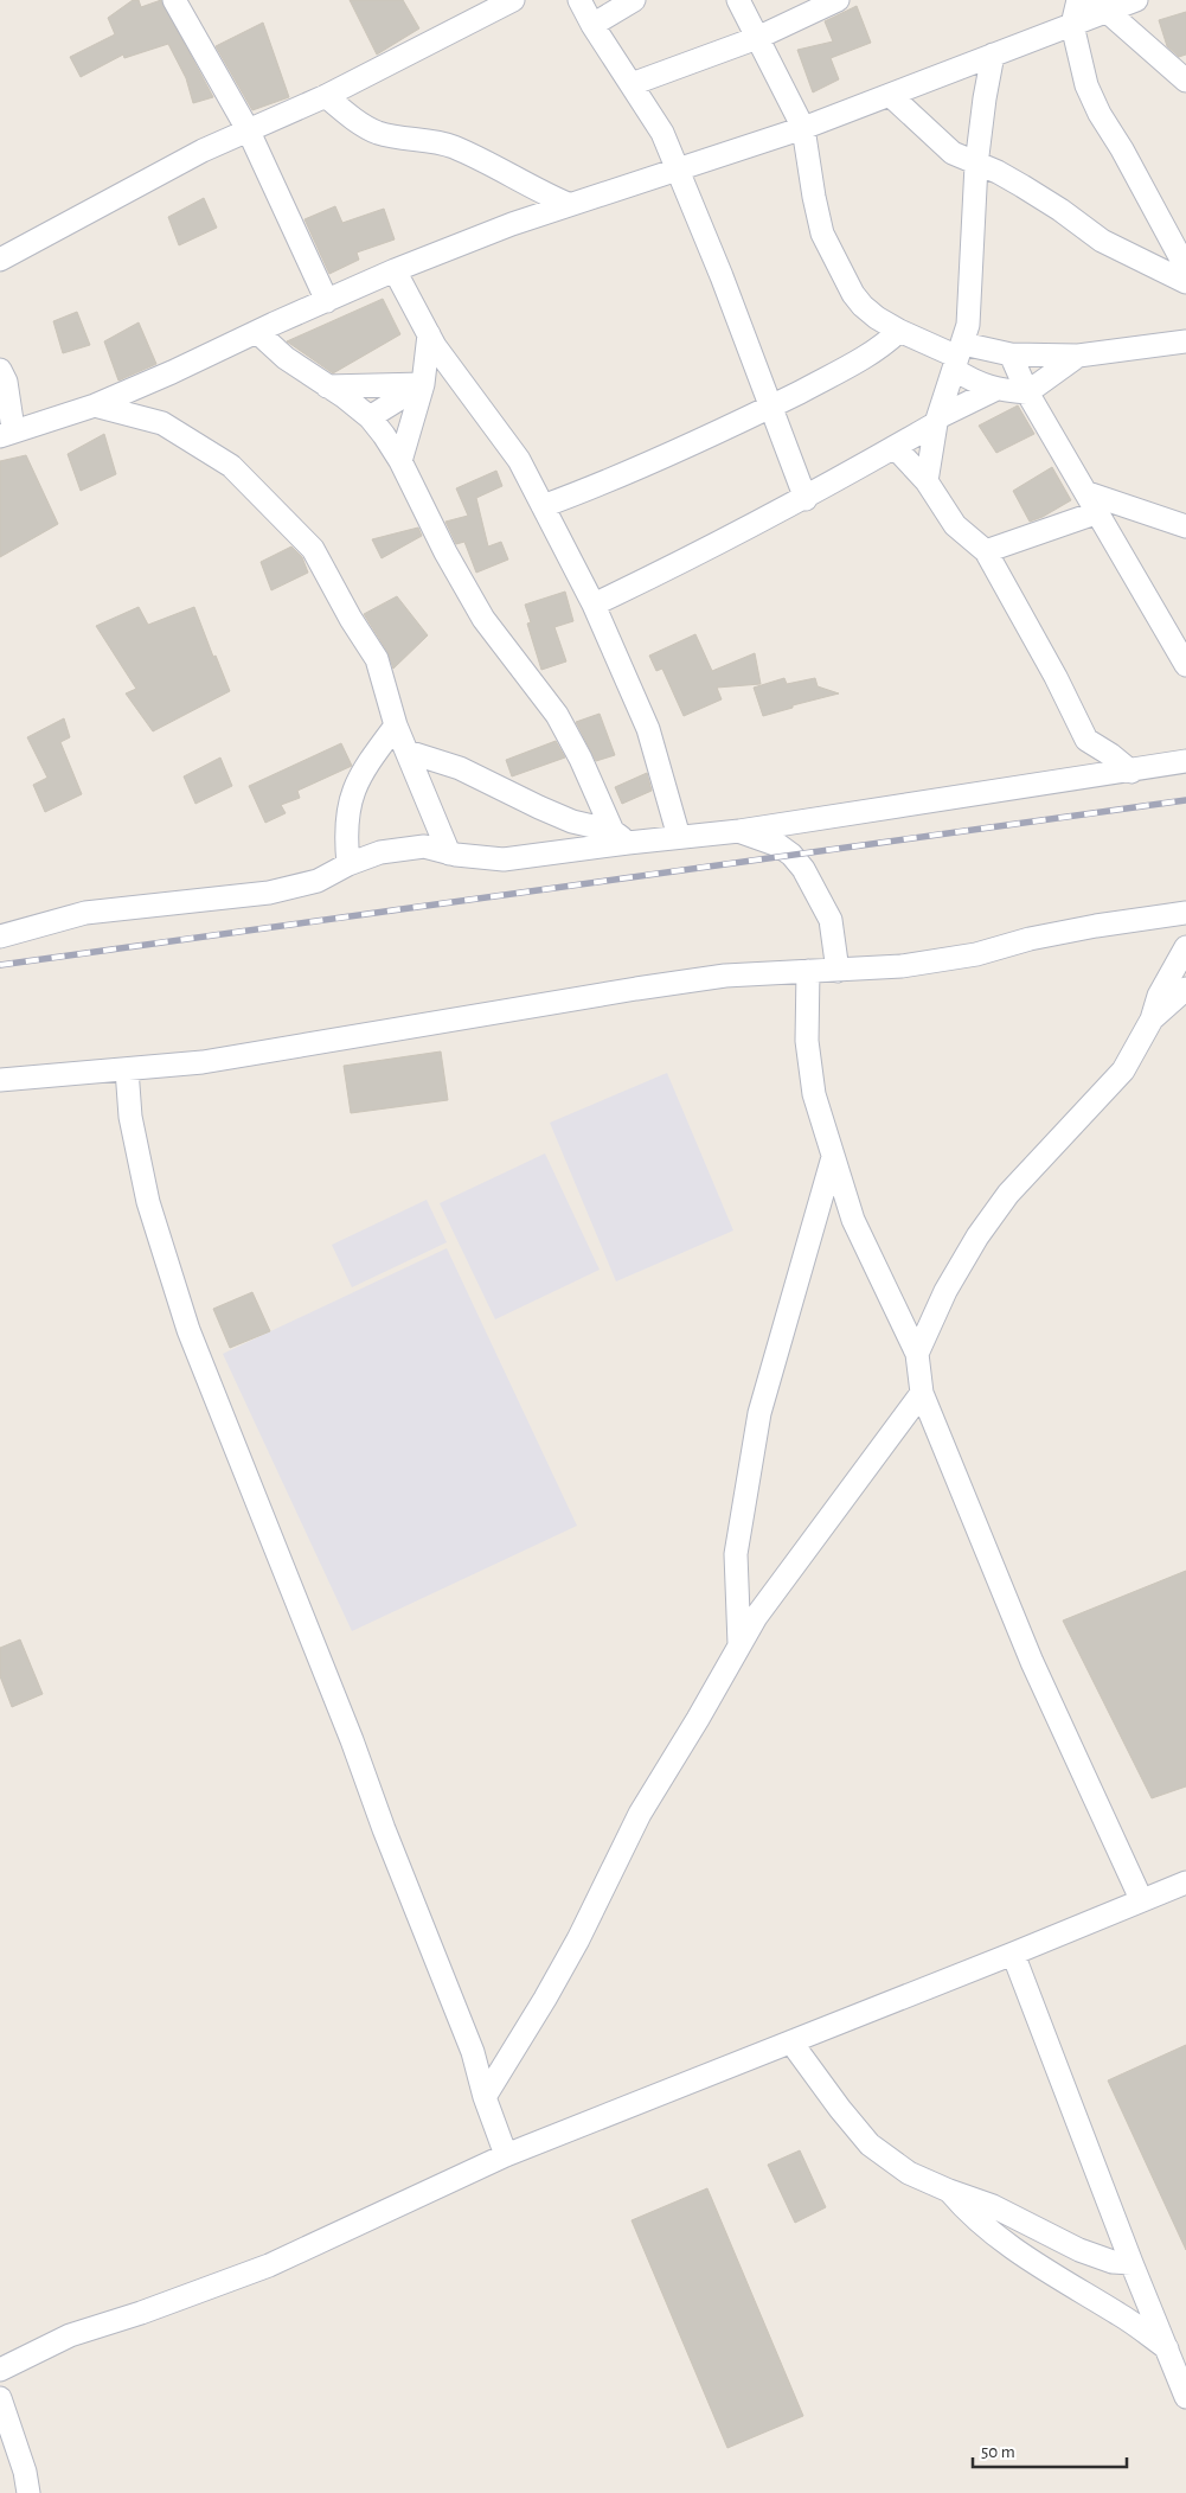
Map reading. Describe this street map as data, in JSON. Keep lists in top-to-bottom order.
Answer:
{
  "scale_bar": "50 m"
}
